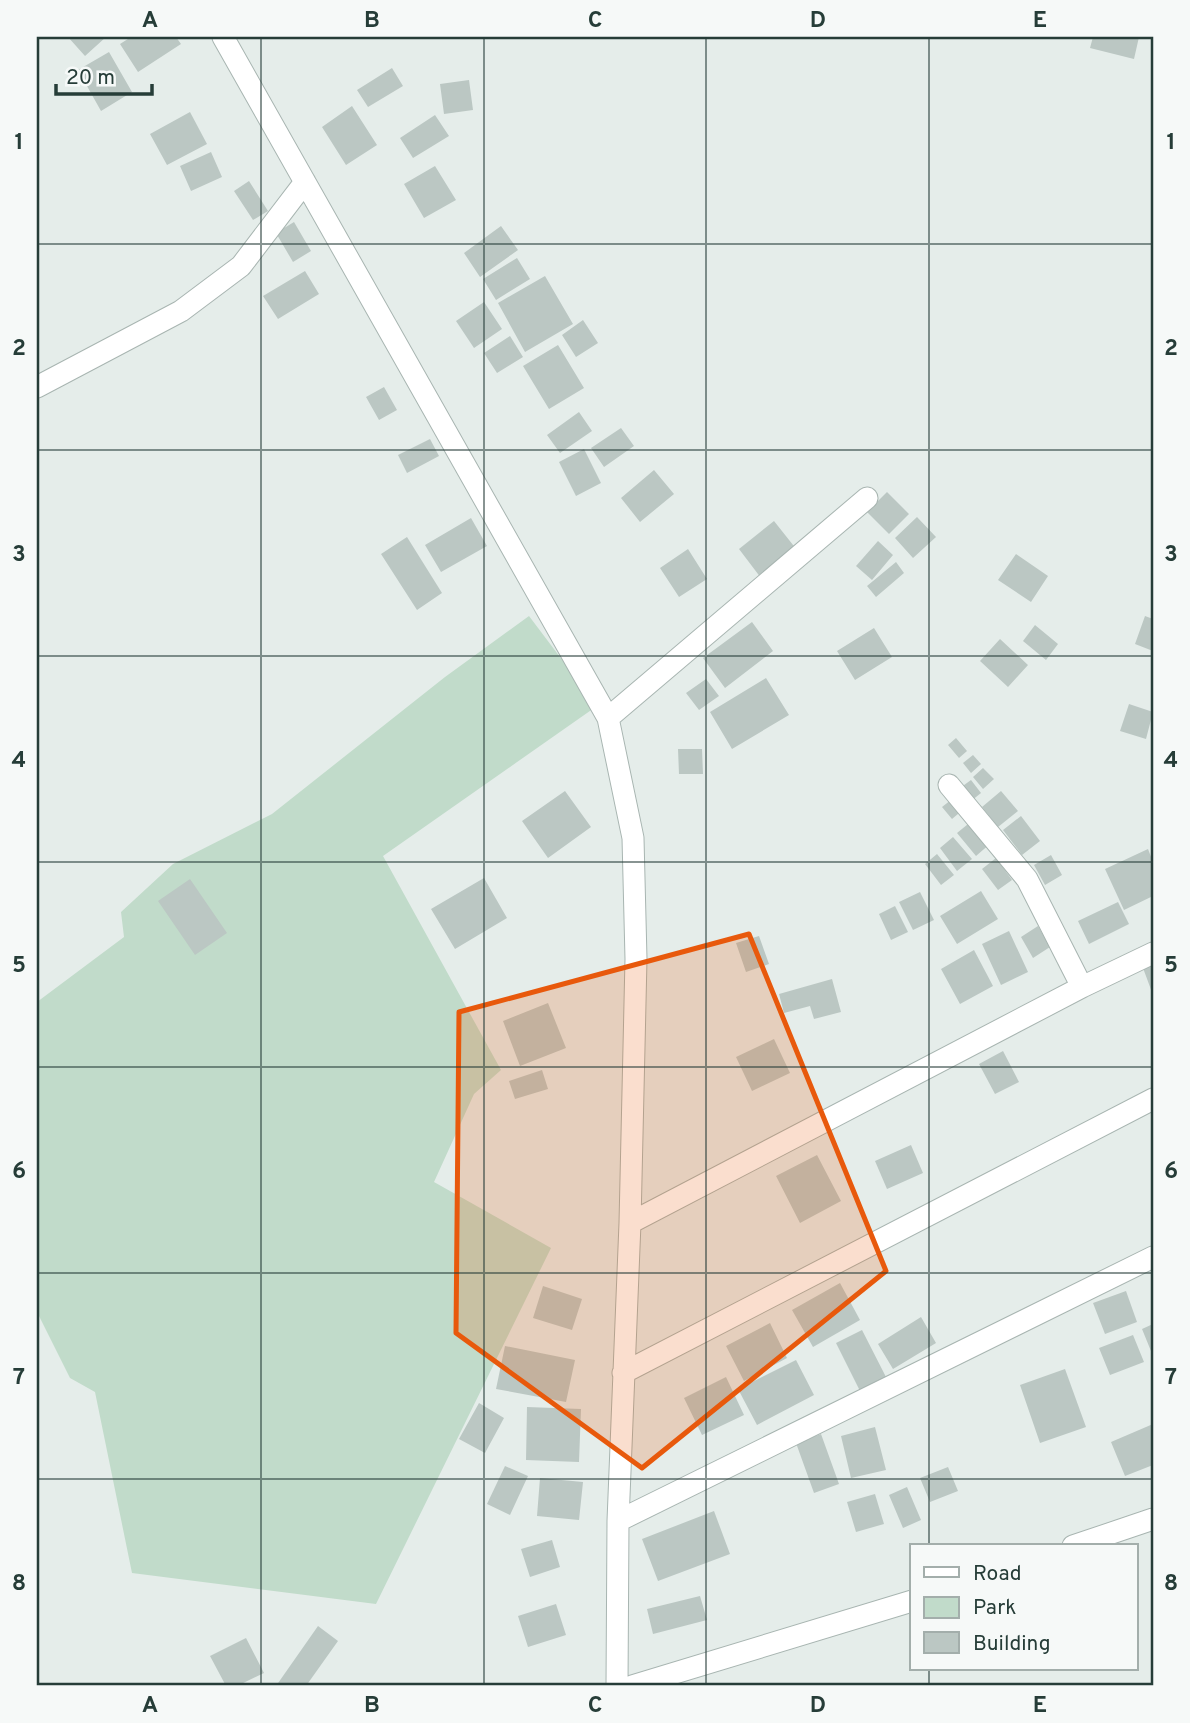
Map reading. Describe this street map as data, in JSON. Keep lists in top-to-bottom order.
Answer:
{
  "legend": ["Road", "Park", "Building"],
  "scale_bar": "20 m",
  "grid": {
    "columns": [
      "A",
      "B",
      "C",
      "D",
      "E"
    ],
    "rows": [
      "1",
      "2",
      "3",
      "4",
      "5",
      "6",
      "7",
      "8"
    ]
  }
}
